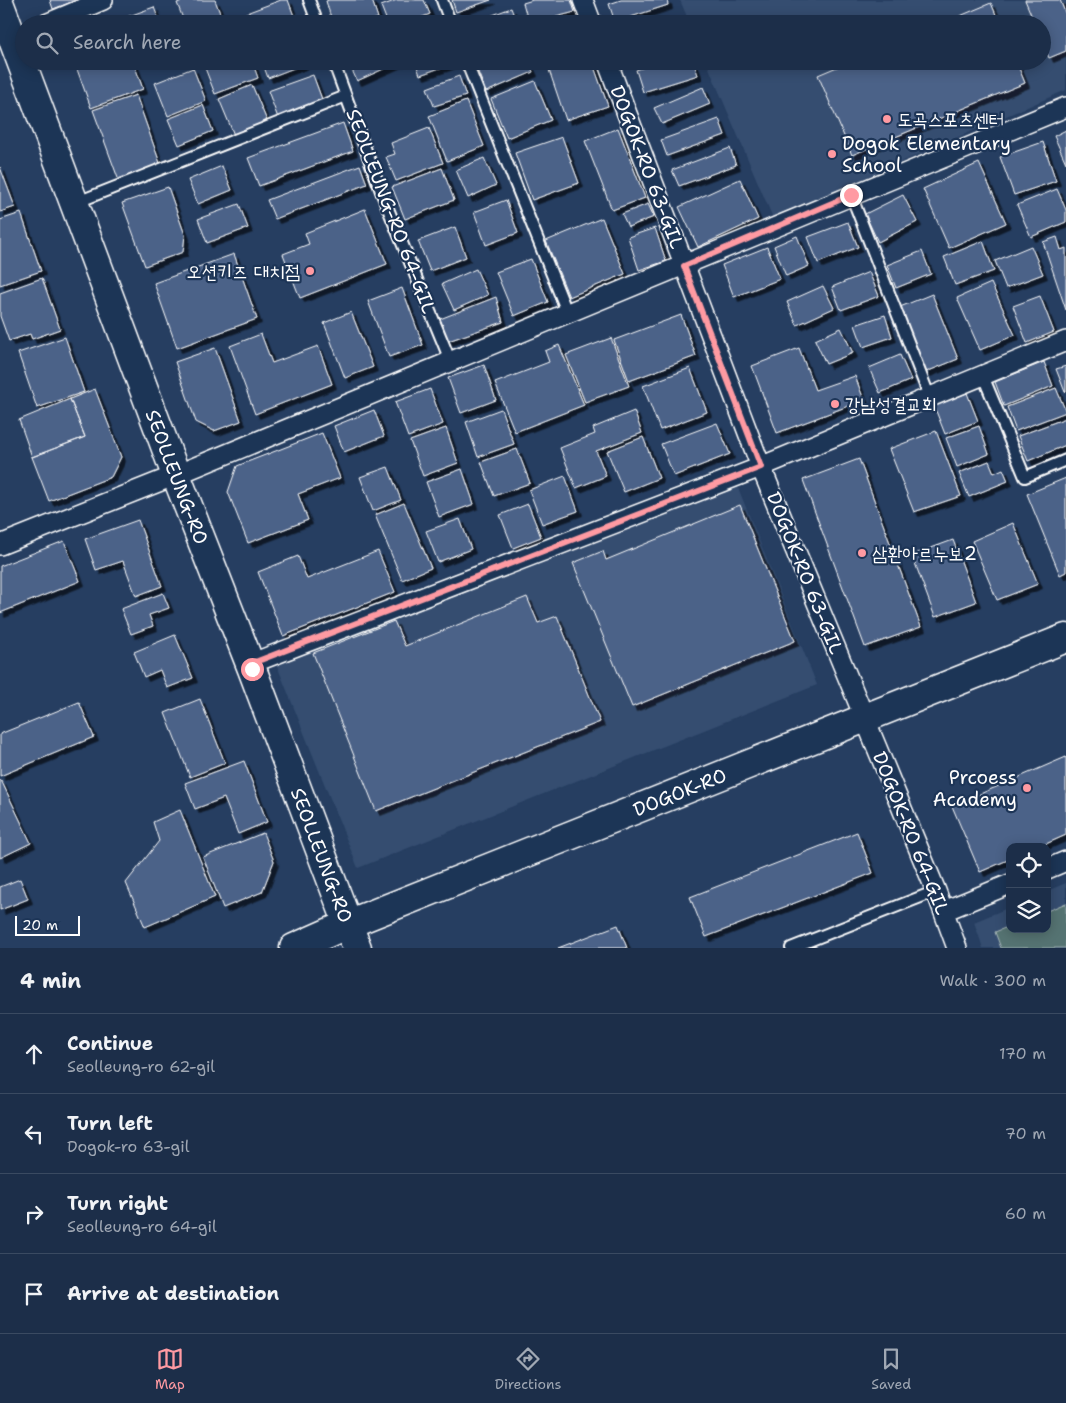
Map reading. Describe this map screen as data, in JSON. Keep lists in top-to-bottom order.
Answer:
{
  "streets": {
    "main road": ["SEOLLEUNG-RO", "DOGOK-RO"],
    "street": ["DOGOK-RO 63-GIL", "DOGOK-RO 64-GIL"],
    "lane": ["SEOLLEUNG-RO 64-GIL"]
  },
  "crossings": [
    ["DOGOK-RO 63-GIL", "DOGOK-RO"],
    ["DOGOK-RO 63-GIL", "DOGOK-RO 64-GIL"],
    ["SEOLLEUNG-RO", "DOGOK-RO"],
    ["DOGOK-RO", "DOGOK-RO 64-GIL"]
  ],
  "places": [
    "도곡스포츠센터",
    "Dogok Elementary School",
    "오션키즈 대치점",
    "강남성결교회",
    "삼환아르누보2",
    "Prcoess Academy"
  ],
  "scale_bar": "20 m",
  "page": {
    "search": "Search here",
    "scale": "20 m",
    "heading": ["4 min", "Walk · 300 m"],
    "list": [
      ["Continue", "Seolleung-ro 62-gil", "170 m"],
      ["Turn left", "Dogok-ro 63-gil", "70 m"],
      ["Turn right", "Seolleung-ro 64-gil", "60 m"],
      "Arrive at destination"
    ],
    "nav": ["Map", "Directions", "Saved"]
  }
}
